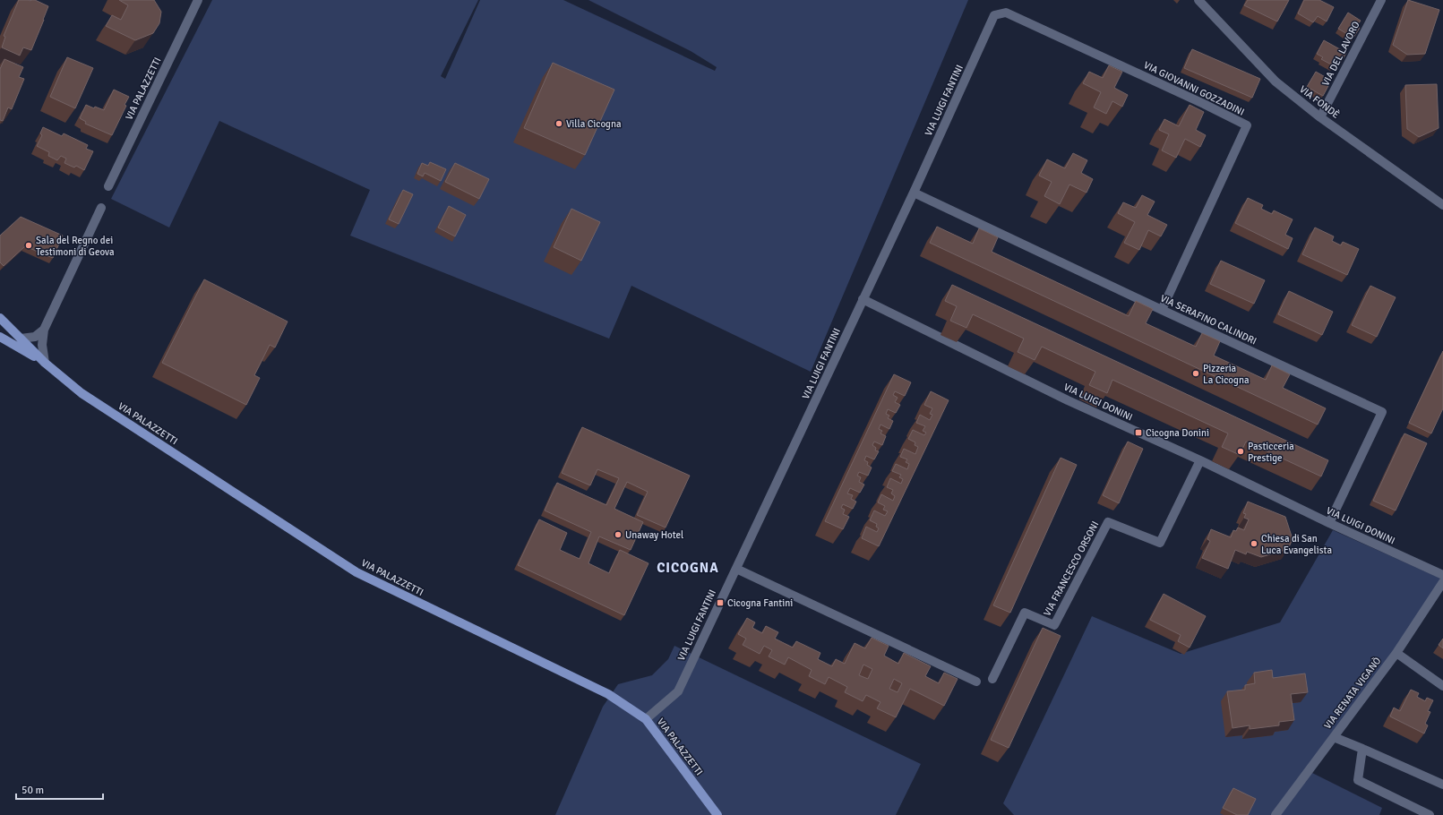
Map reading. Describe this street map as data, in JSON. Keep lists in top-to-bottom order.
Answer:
{
  "streets": {
    "main road": ["VIA PALAZZETTI"],
    "street": [
      "VIA DEL LAVORO",
      "VIA GIOVANNI GOZZADINI",
      "VIA LUIGI FANTINI",
      "VIA FONDÈ",
      "VIA SERAFINO CALINDRI",
      "VIA LUIGI DONINI",
      "VIA FRANCESCO ORSONI",
      "VIA RENATA VIGANÒ"
    ]
  },
  "crossings": [
    ["VIA DEL LAVORO", "VIA FONDÈ"],
    ["VIA PALAZZETTI", "VIA LUIGI FANTINI"],
    ["VIA GIOVANNI GOZZADINI", "VIA LUIGI FANTINI"],
    ["VIA GIOVANNI GOZZADINI", "VIA SERAFINO CALINDRI"],
    ["VIA LUIGI FANTINI", "VIA SERAFINO CALINDRI"],
    ["VIA LUIGI FANTINI", "VIA LUIGI DONINI"],
    ["VIA SERAFINO CALINDRI", "VIA LUIGI DONINI"],
    ["VIA LUIGI DONINI", "VIA FRANCESCO ORSONI"]
  ],
  "districts": ["CICOGNA"],
  "places": {
    "other": [
      "Villa Cicogna",
      "Sala del Regno dei Testimoni di Geova",
      "Pizzeria La Cicogna",
      "Pasticceria Prestige",
      "Unaway Hotel",
      "Chiesa di San Luca Evangelista"
    ],
    "transit": ["Cicogna Donini", "Cicogna Fantini"]
  },
  "scale_bar": "50 m"
}
